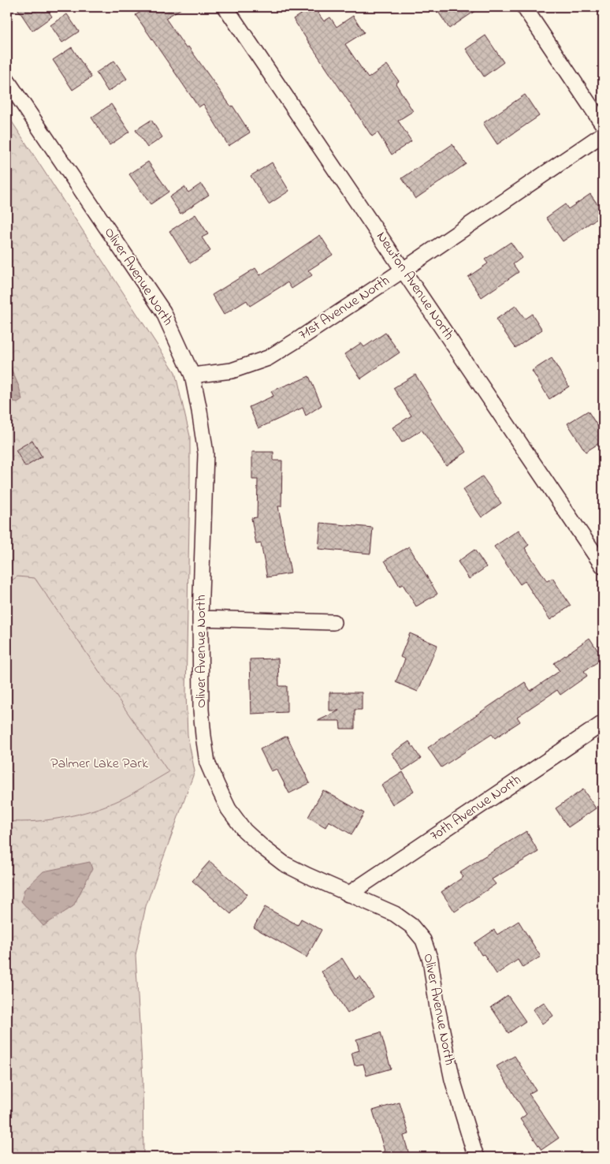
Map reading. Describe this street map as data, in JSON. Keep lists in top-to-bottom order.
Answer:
{
  "streets": {
    "street": [
      "Oliver Avenue North",
      "Newton Avenue North",
      "71st Avenue North",
      "70th Avenue North"
    ]
  },
  "crossings": [
    ["Oliver Avenue North", "71st Avenue North"],
    ["Oliver Avenue North", "70th Avenue North"],
    ["Newton Avenue North", "71st Avenue North"]
  ],
  "parks": ["Palmer Lake Park"]
}
